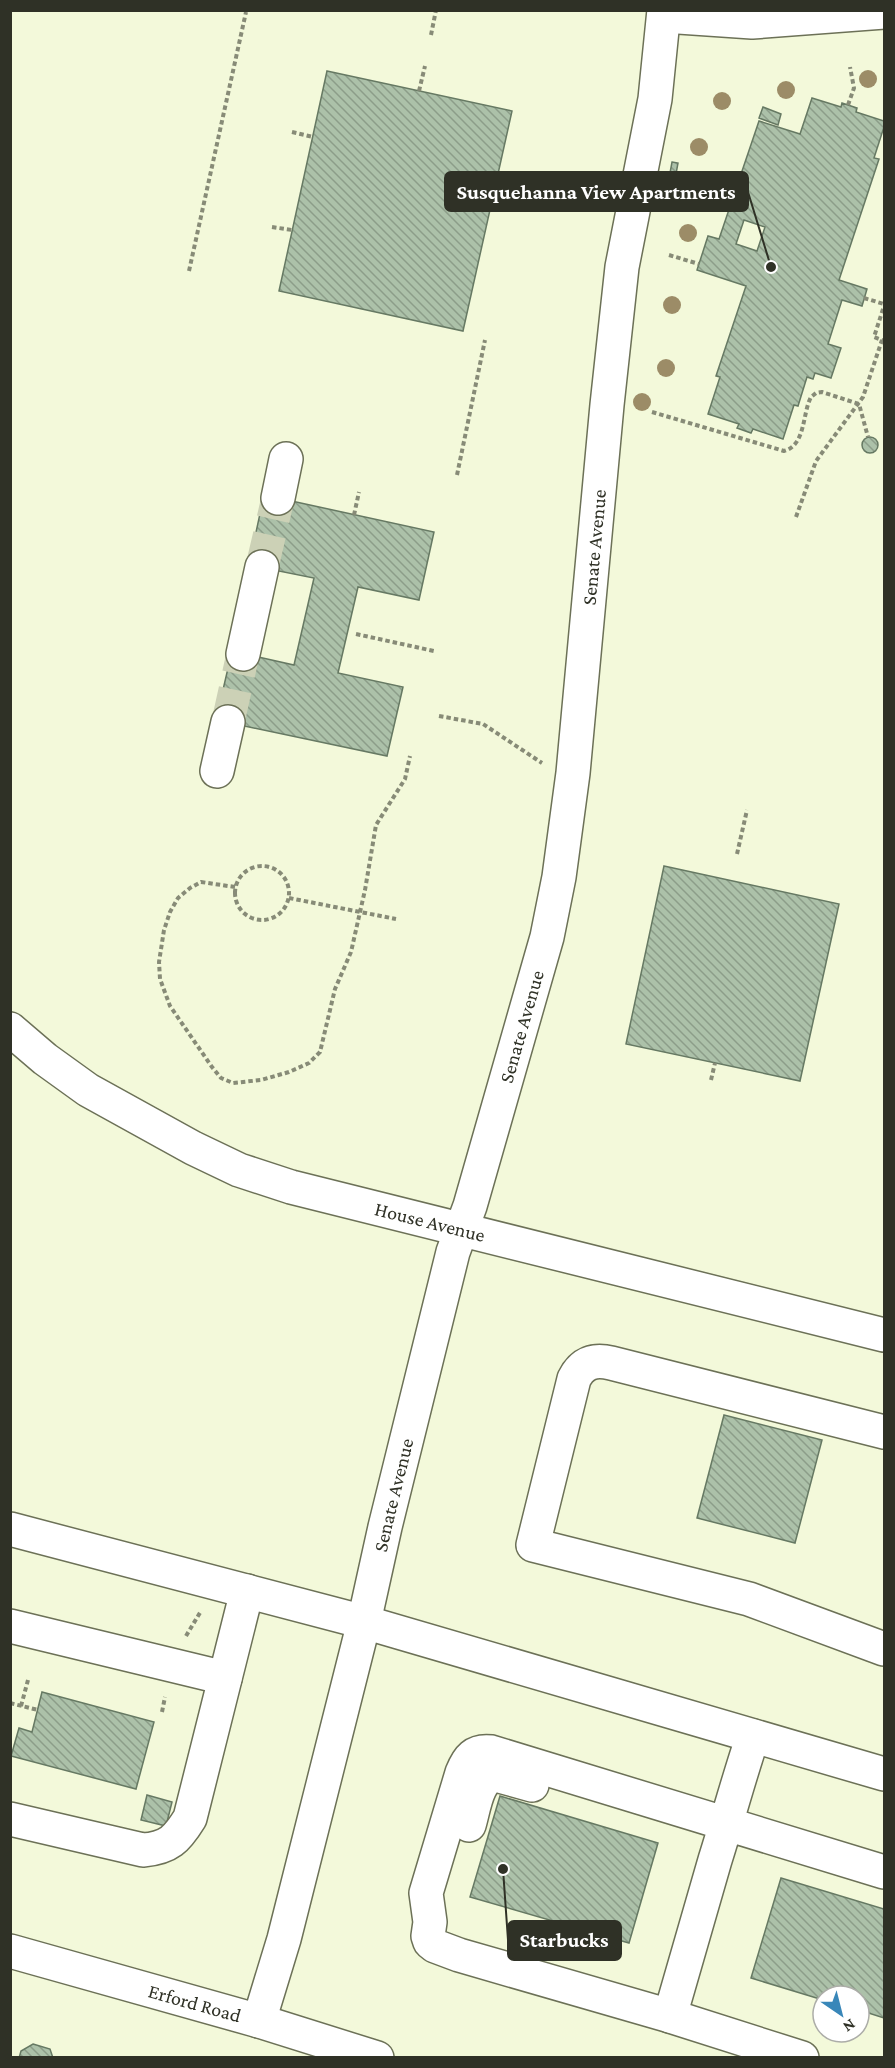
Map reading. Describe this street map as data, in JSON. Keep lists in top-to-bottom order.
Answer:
{
  "streets": {
    "street": ["Senate Avenue", "House Avenue", "Erford Road"]
  },
  "crossings": [
    ["Senate Avenue", "House Avenue"],
    ["Senate Avenue", "Erford Road"]
  ],
  "places": ["Susquehanna View Apartments", "Starbucks"],
  "north": "bottom right"
}
